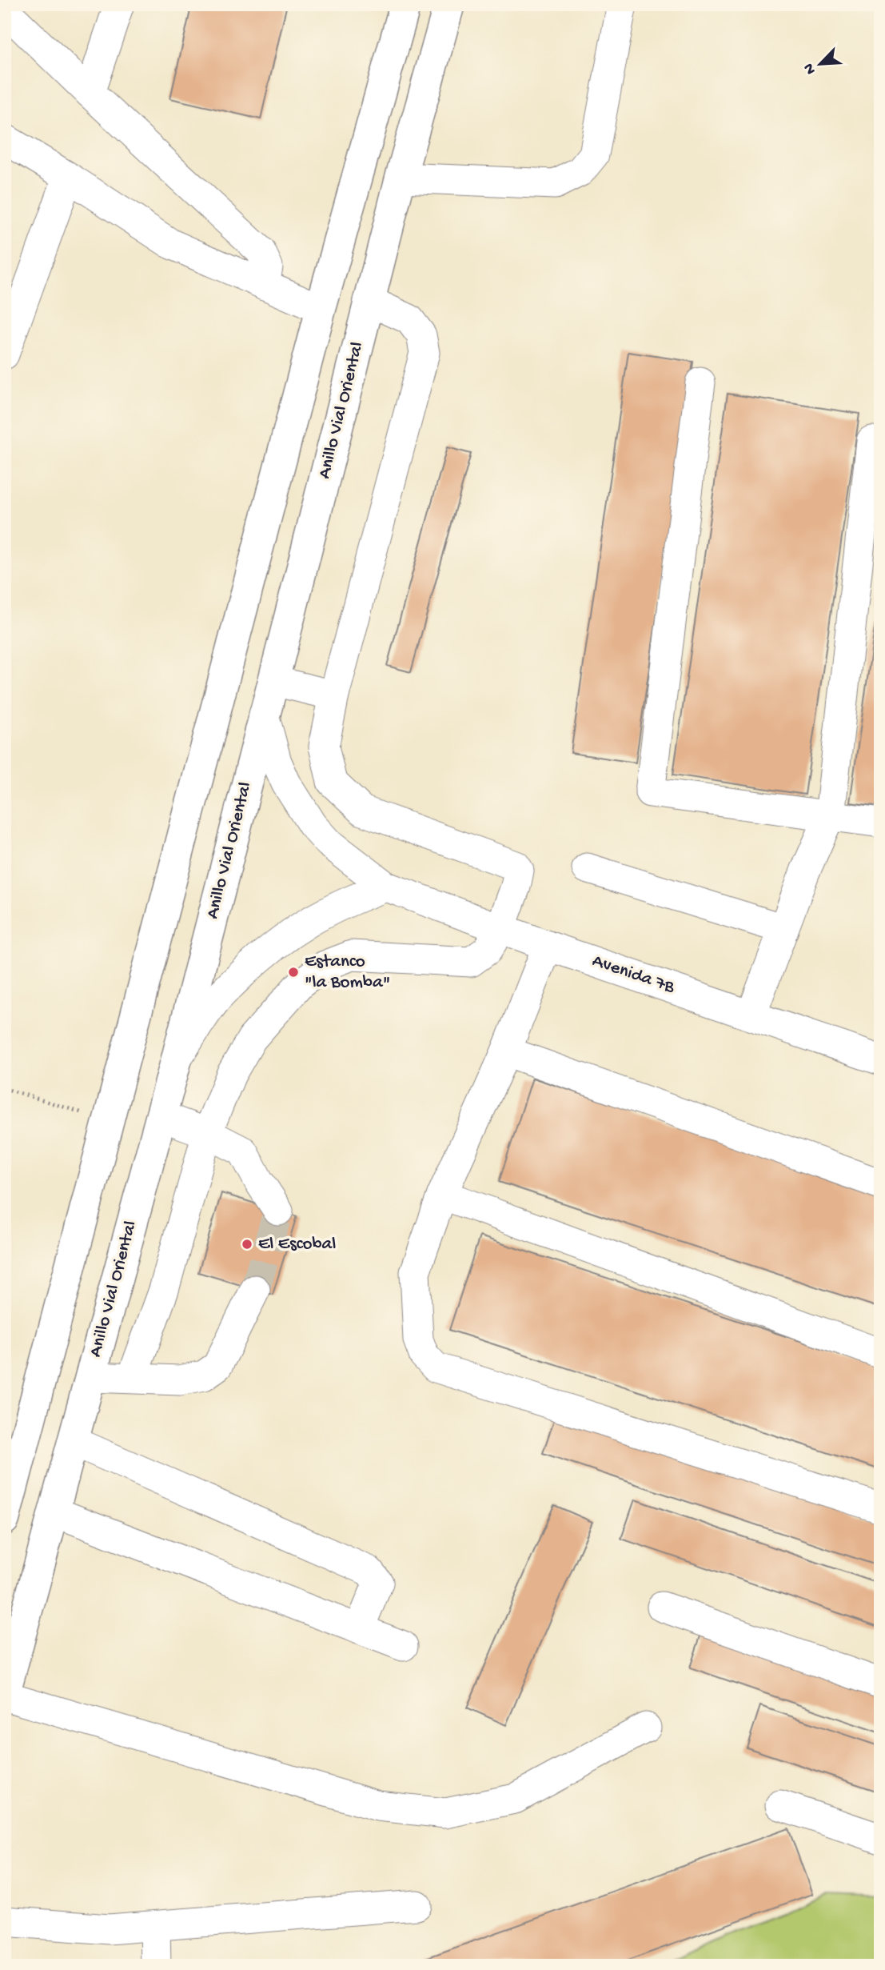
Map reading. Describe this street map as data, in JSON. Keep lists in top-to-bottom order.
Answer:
{
  "streets": {
    "highway": ["Anillo Vial Oriental"],
    "street": ["Avenida 7B"]
  },
  "crossings": [
    ["Anillo Vial Oriental", "Avenida 7B"]
  ],
  "places": ["Estanco \"la Bomba\"", "El Escobal"],
  "north": "bottom left"
}
